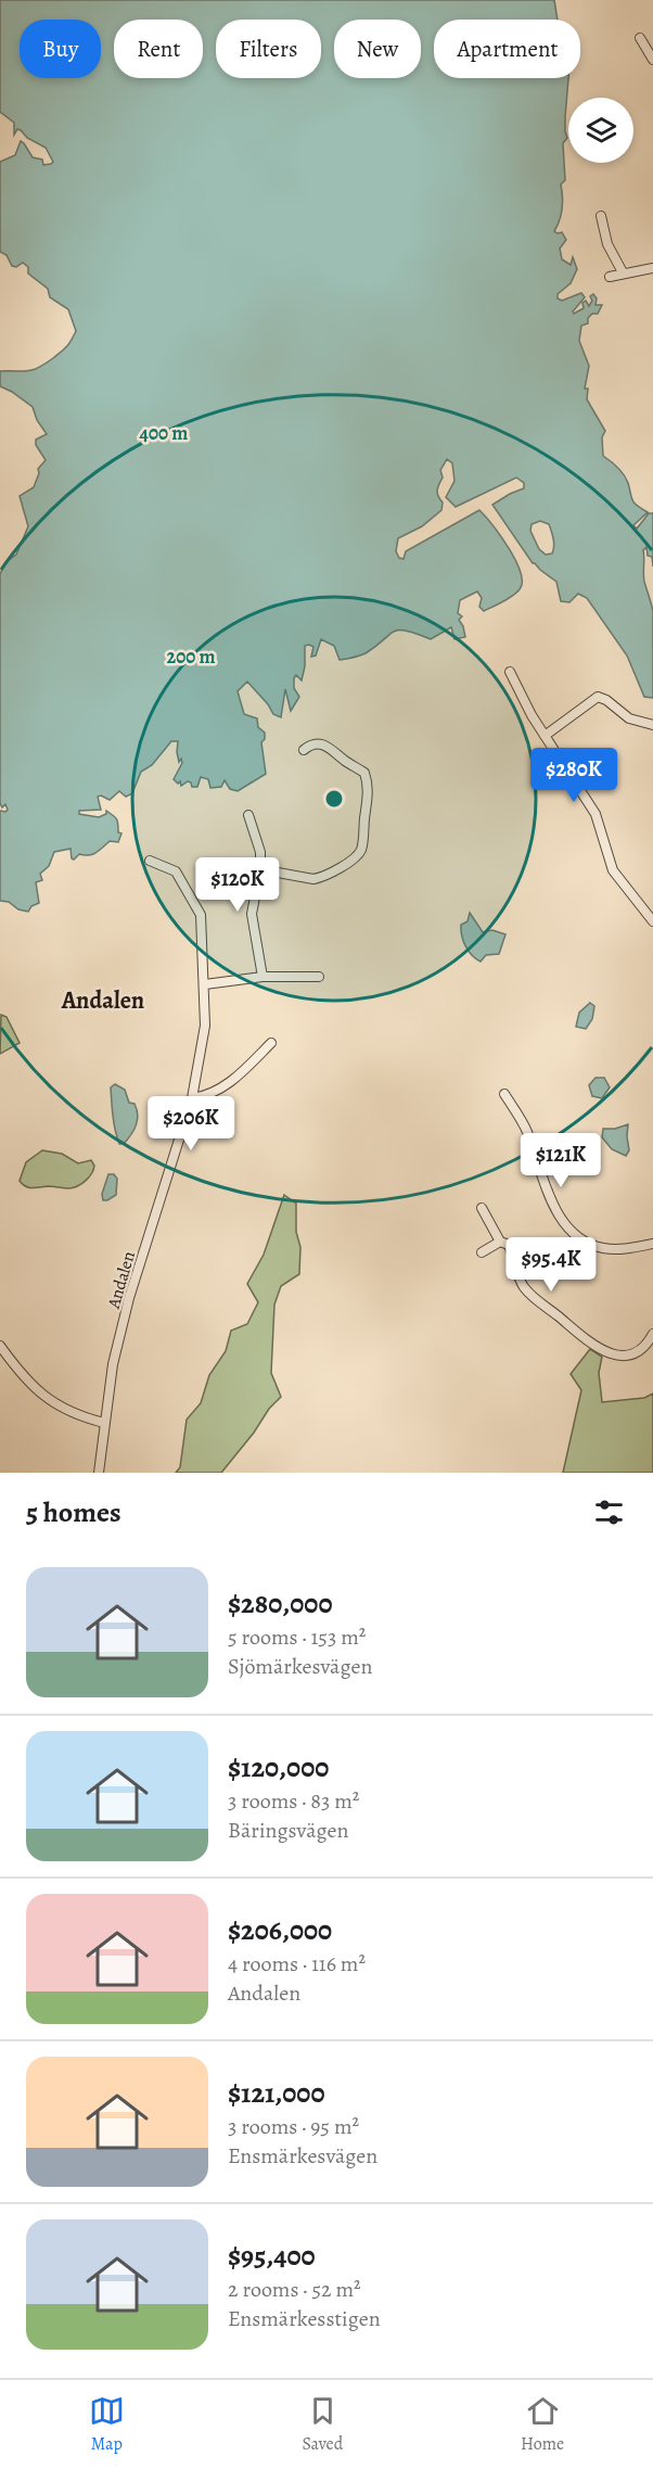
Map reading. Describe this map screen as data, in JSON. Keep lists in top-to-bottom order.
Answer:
{
  "streets": {
    "street": ["Andalen"]
  },
  "districts": ["Andalen"],
  "page": {
    "chip": [
      "Buy",
      "Rent",
      "Filters",
      "New",
      "Apartment"
    ],
    "price": [
      "$280K",
      "$120K",
      "$206K",
      "$121K",
      "$95.4K"
    ],
    "heading": "5 homes",
    "list": [
      {
        "name": "$280,000",
        "note": "5 rooms · 153 m² · Sjömärkesvägen"
      },
      {
        "name": "$120,000",
        "note": "3 rooms · 83 m² · Bäringsvägen"
      },
      {
        "name": "$206,000",
        "note": "4 rooms · 116 m² · Andalen"
      },
      {
        "name": "$121,000",
        "note": "3 rooms · 95 m² · Ensmärkesvägen"
      },
      {
        "name": "$95,400",
        "note": "2 rooms · 52 m² · Ensmärkesstigen"
      }
    ],
    "tabs": ["Map", "Saved", "Home"]
  },
  "rings": ["400 m", "200 m"]
}
